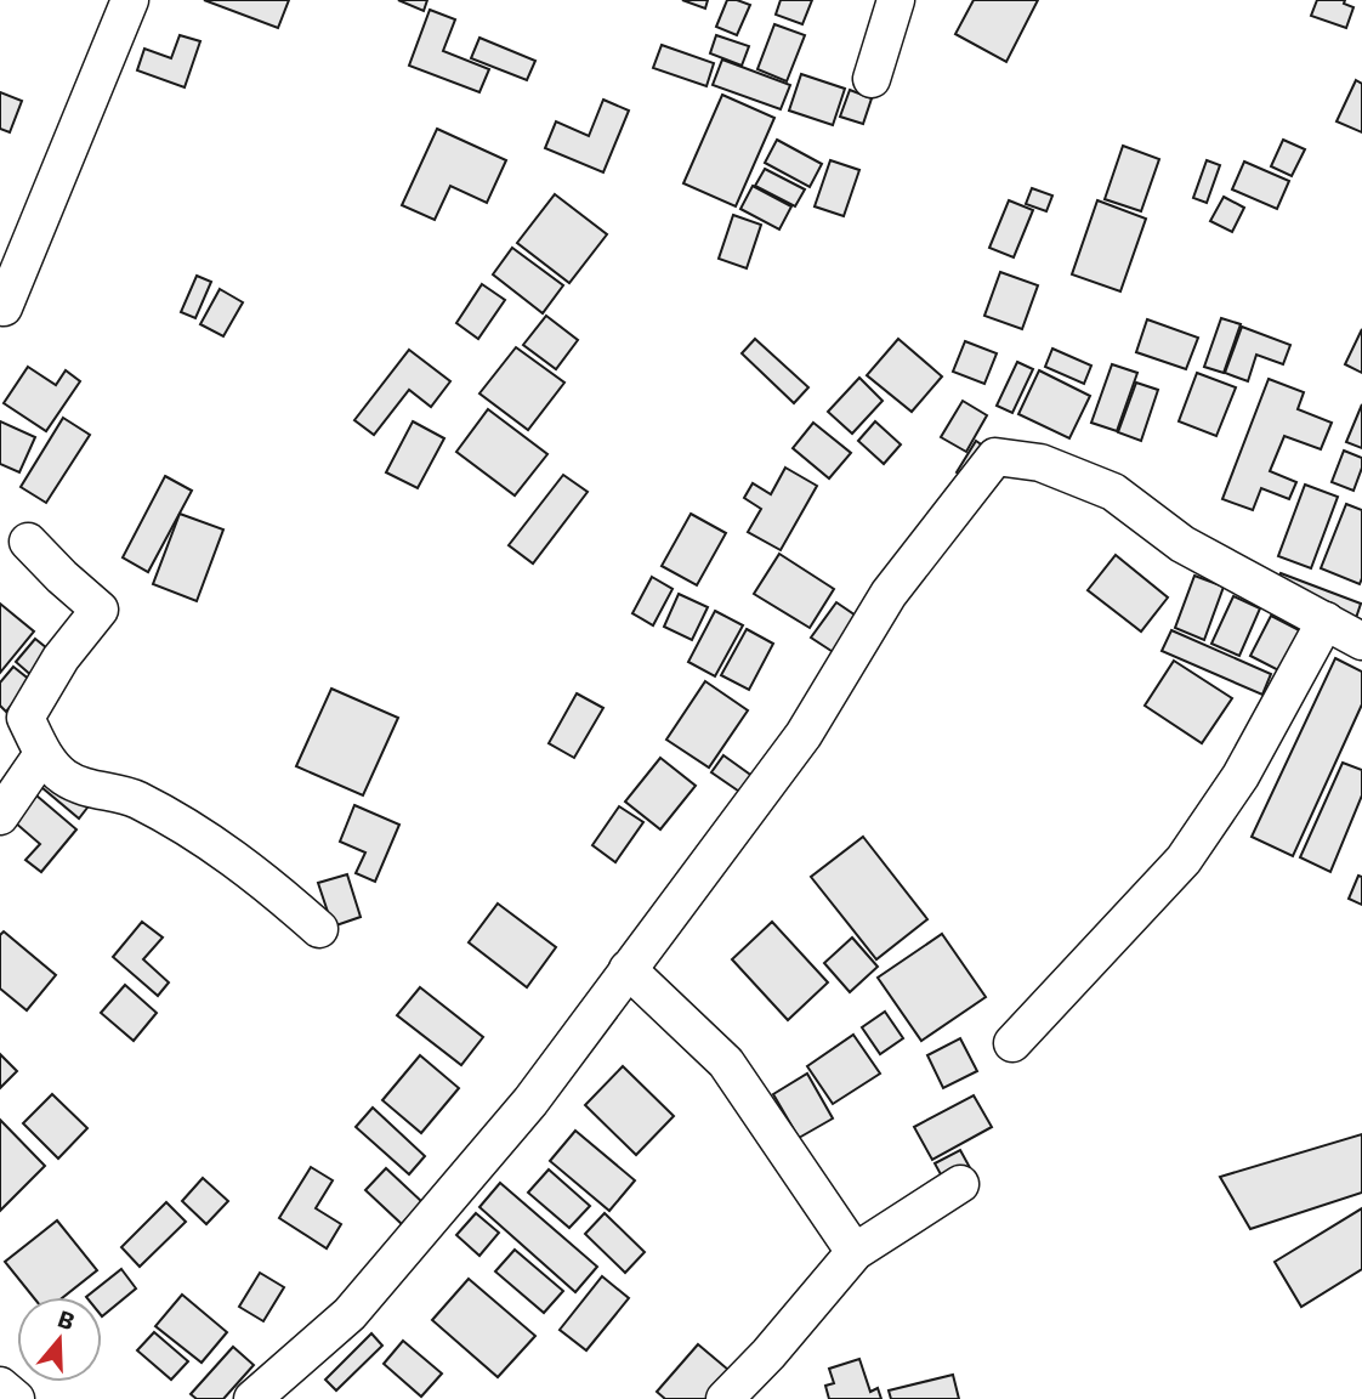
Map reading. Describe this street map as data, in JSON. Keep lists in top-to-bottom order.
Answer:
{
  "north": "top"
}
